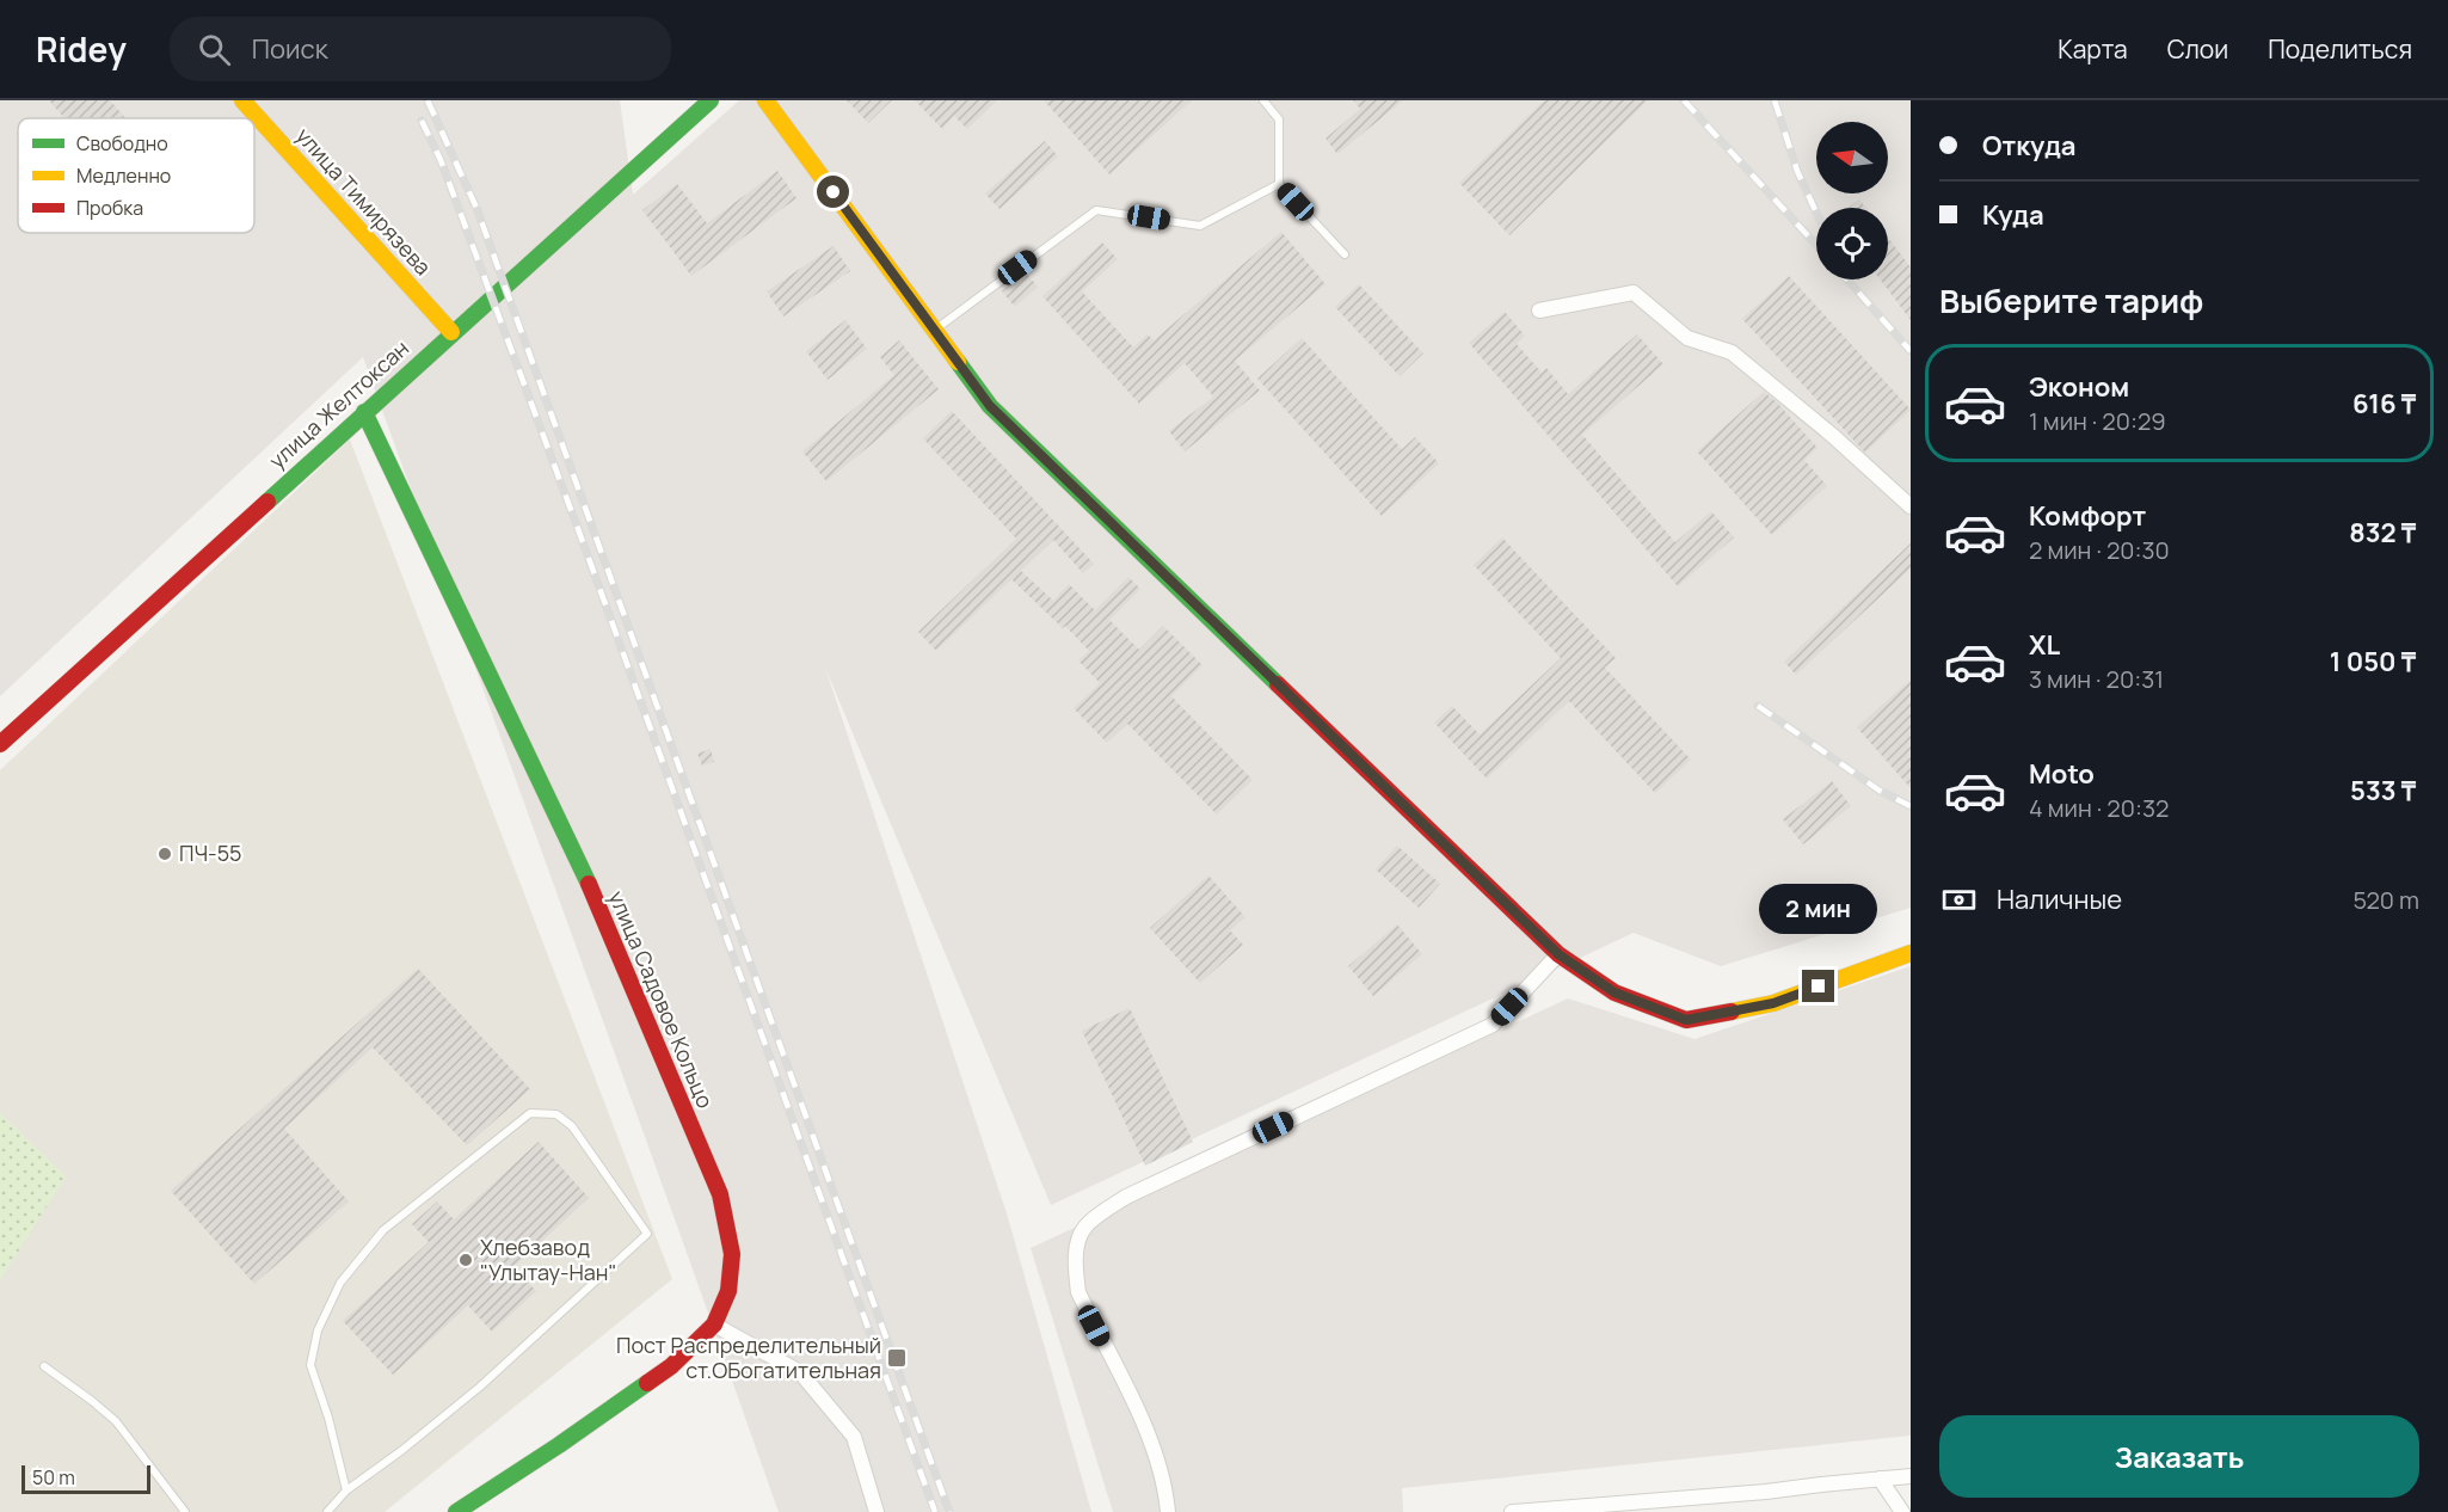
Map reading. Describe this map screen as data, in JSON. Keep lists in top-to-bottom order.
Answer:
{
  "streets": {
    "street": ["улица Тимирязева", "улица Желтоксан", "улица Садовое Кольцо"]
  },
  "crossings": [
    ["улица Тимирязева", "улица Желтоксан"],
    ["улица Желтоксан", "улица Садовое Кольцо"]
  ],
  "places": {
    "other": ["ПЧ-55", "Хлебзавод \"Улытау-Нан\""],
    "transit": ["Пост Распределительный ст.ОБогатительная"]
  },
  "legend": ["Свободно", "Медленно", "Пробка"],
  "scale_bar": "50 m",
  "north": "left",
  "page": {
    "header": "Ridey",
    "search": "Поиск",
    "nav": ["Карта", "Слои", "Поделиться"],
    "banner": ["Откуда", "Куда"],
    "heading": "Выберите тариф",
    "list": [
      {
        "name": "Эконом",
        "note": "1 мин · 20:29",
        "value": "616 ₸"
      },
      {
        "name": "Комфорт",
        "note": "2 мин · 20:30",
        "value": "832 ₸"
      },
      {
        "name": "XL",
        "note": "3 мин · 20:31",
        "value": "1 050 ₸"
      },
      {
        "name": "Moto",
        "note": "4 мин · 20:32",
        "value": "533 ₸"
      }
    ],
    "pay": ["Наличные", "520 m"],
    "bubble": "2 мин",
    "buttons": "Заказать",
    "scale": "50 m"
  }
}
